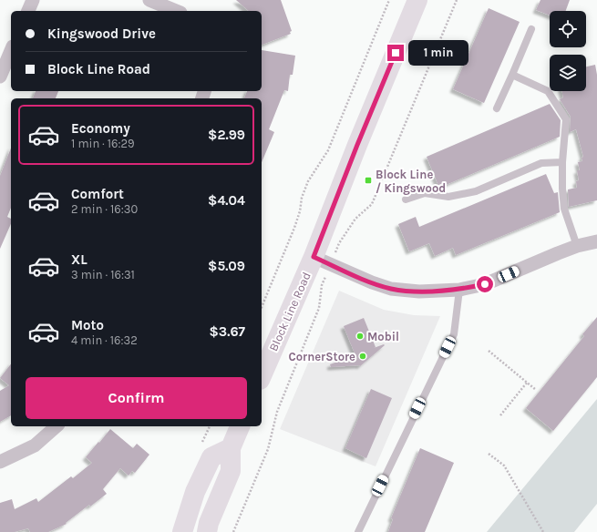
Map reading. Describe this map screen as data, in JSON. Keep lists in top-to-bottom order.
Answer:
{
  "streets": {
    "street": ["Block Line Road"]
  },
  "places": {
    "transit": ["Block Line / Kingswood"],
    "other": ["Mobil", "CornerStore"]
  },
  "page": {
    "banner": ["Kingswood Drive", "Block Line Road"],
    "bubble": "1 min",
    "list": [
      {
        "name": "Economy",
        "note": "1 min · 16:29",
        "value": "$2.99"
      },
      {
        "name": "Comfort",
        "note": "2 min · 16:30",
        "value": "$4.04"
      },
      {
        "name": "XL",
        "note": "3 min · 16:31",
        "value": "$5.09"
      },
      {
        "name": "Moto",
        "note": "4 min · 16:32",
        "value": "$3.67"
      }
    ],
    "buttons": "Confirm"
  }
}
